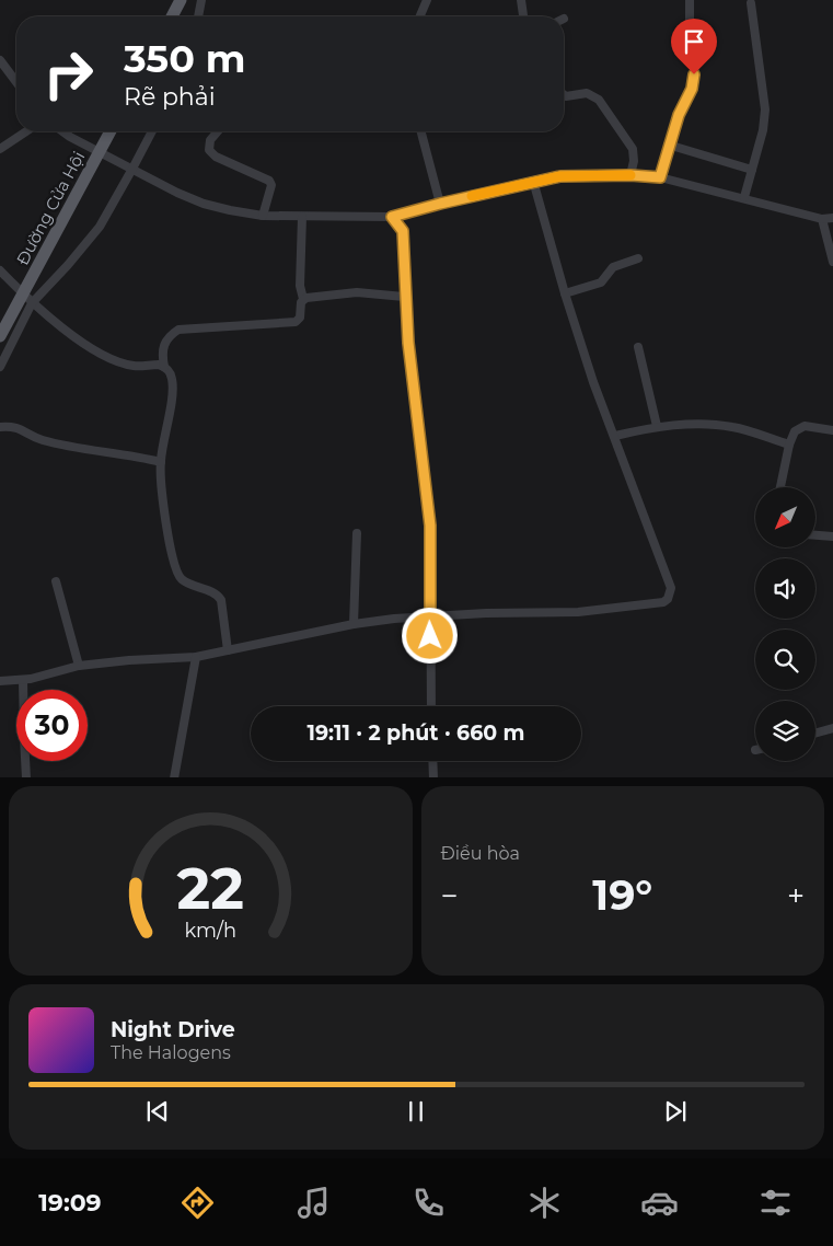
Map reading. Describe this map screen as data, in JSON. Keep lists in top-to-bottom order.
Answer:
{
  "streets": {
    "main road": ["Đường Cửa Hội"]
  },
  "north": "bottom left",
  "page": {
    "turn": ["350 m", "Rẽ phải"],
    "limit": "30",
    "trip": "19:11 · 2 phút · 660 m",
    "tile": "Điều hòa",
    "heat": ["−", "19°", "+"],
    "song": ["Night Drive", "The Halogens"],
    "tabs": "19:09",
    "gauge": ["22", "km/h"]
  }
}
